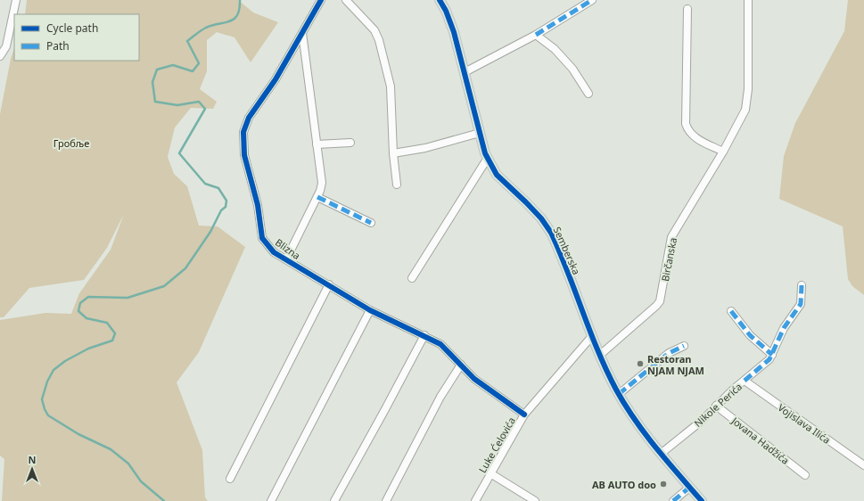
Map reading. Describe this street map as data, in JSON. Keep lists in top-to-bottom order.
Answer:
{
  "streets": {
    "main road": ["Semberska"],
    "street": [
      "Blizna",
      "Birčanska",
      "Nikole Perića",
      "Vojislava Ilića",
      "Jovana Hadžića",
      "Luke Ćelovića"
    ]
  },
  "crossings": [
    ["Blizna", "Luke Ćelovića"],
    ["Semberska", "Birčanska"],
    ["Semberska", "Nikole Perića"],
    ["Semberska", "Luke Ćelovića"],
    ["Nikole Perića", "Vojislava Ilića"],
    ["Nikole Perića", "Jovana Hadžića"]
  ],
  "parks": ["Гробље"],
  "places": ["Restoran NJAM NJAM", "AB AUTO doo"],
  "legend": ["Cycle path", "Path"],
  "north": "top"
}
